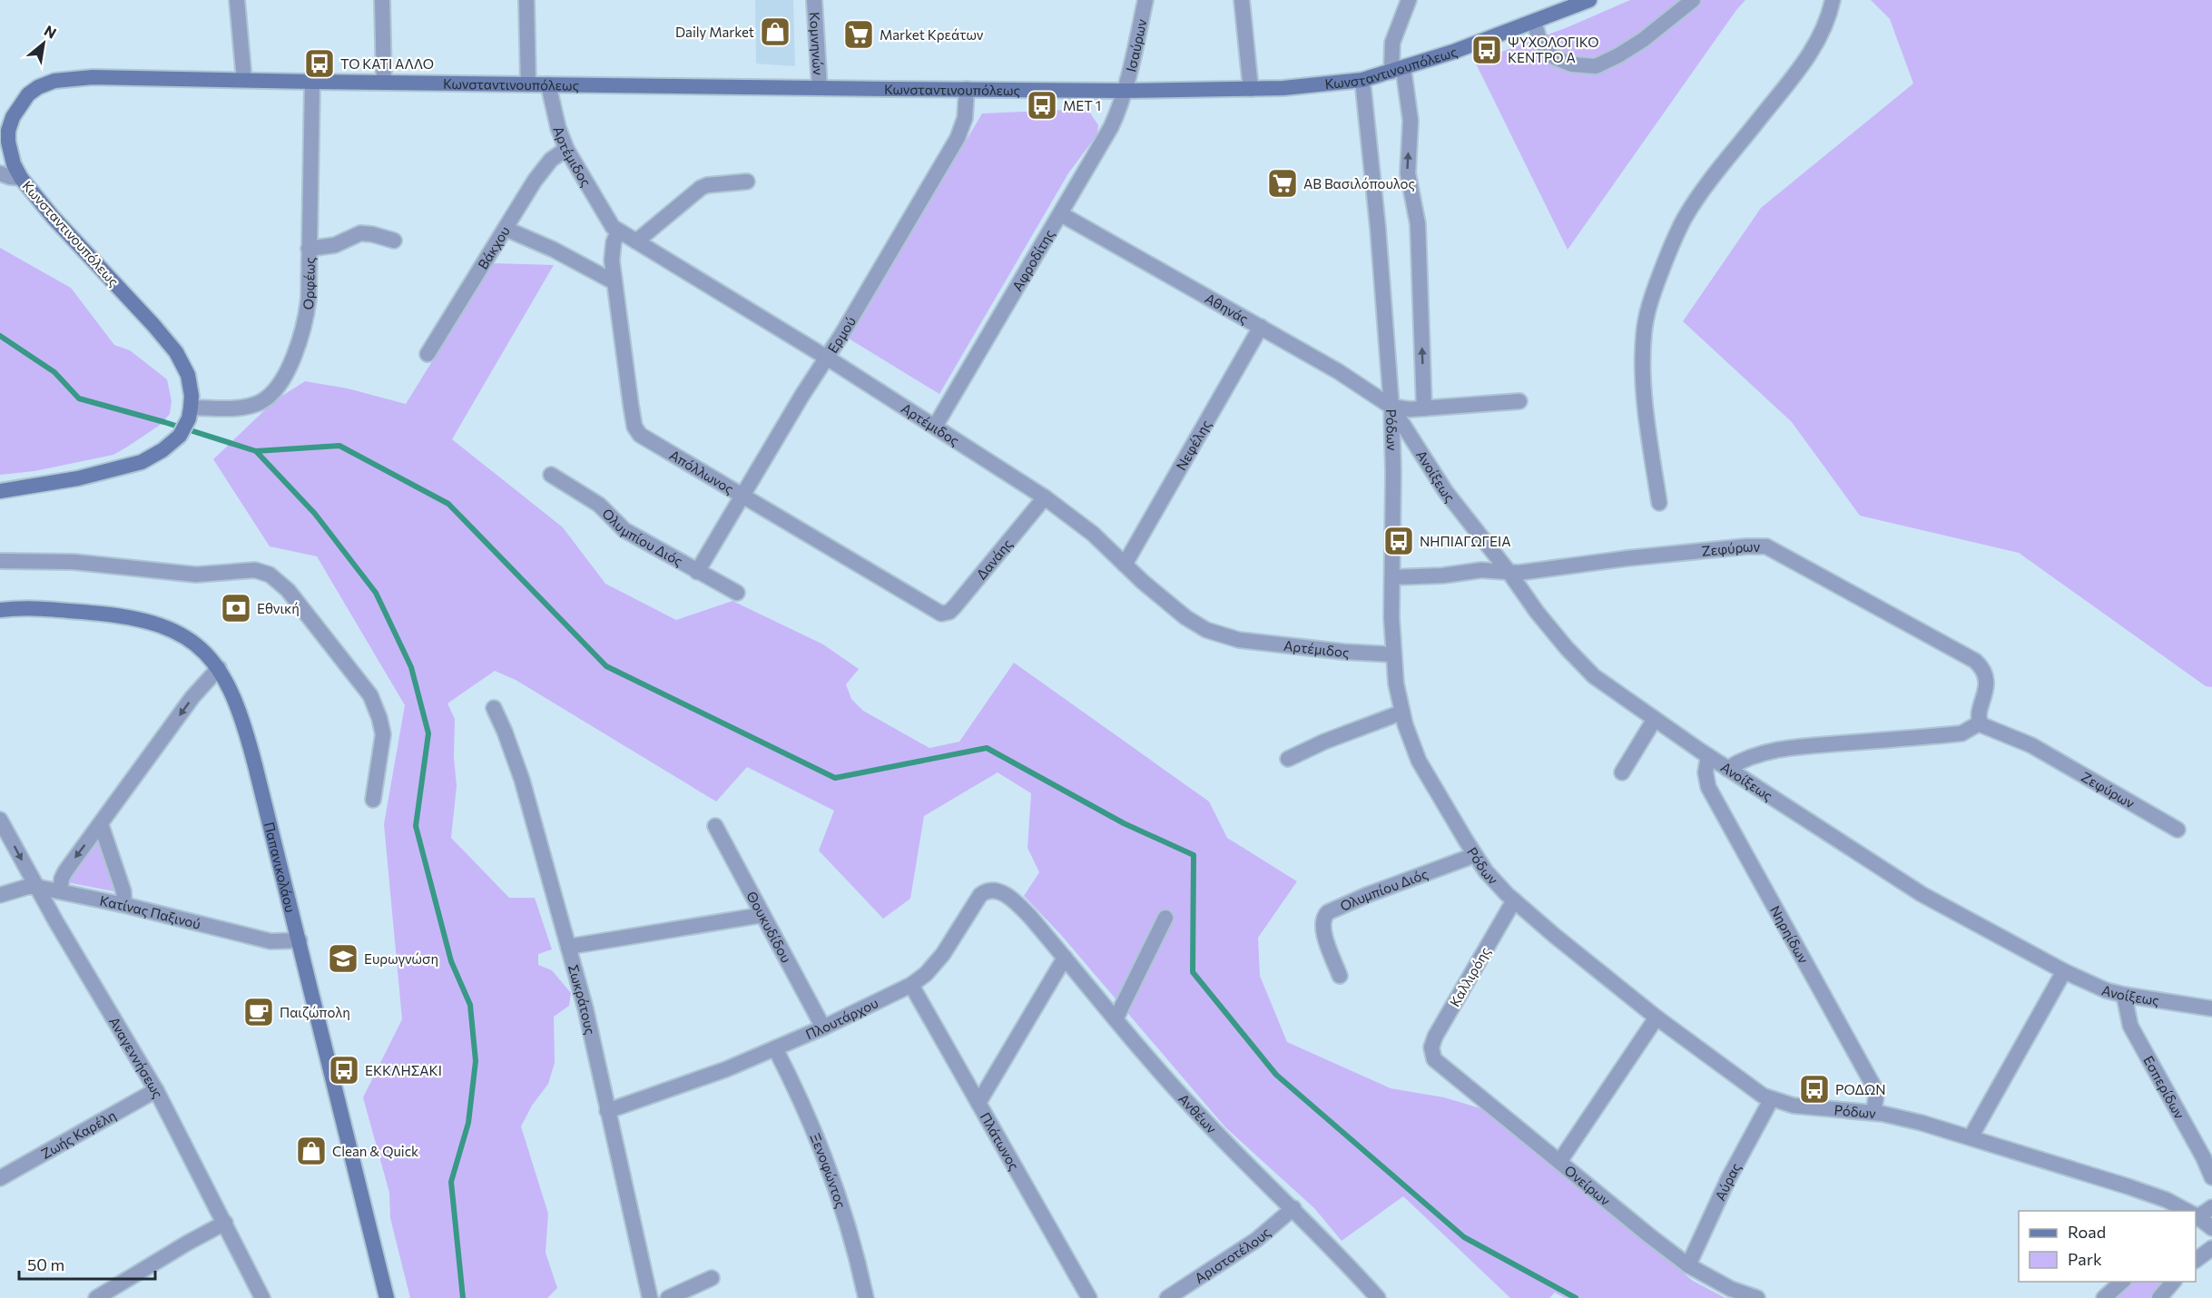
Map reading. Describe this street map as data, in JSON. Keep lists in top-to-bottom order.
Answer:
{
  "streets": {
    "main road": ["Κωνσταντινουπόλεως", "Παπανικολάου"],
    "street": [
      "Κομνηνών",
      "Ισαύρων",
      "Αρτέμιδος",
      "Βάκχου",
      "Αφροδίτης",
      "Ορφέως",
      "Αθηνάς",
      "Ερμού",
      "Ρόδων",
      "Νεφέλης",
      "Απόλλωνος",
      "Ανοίξεως",
      "Ολυμπίου Διός",
      "Ζεφύρων",
      "Δανάης",
      "Κατίνας Παξινού",
      "Θουκυδίδου",
      "Νηρηίδων",
      "Καλλιρόης",
      "Σωκράτους",
      "Πλουτάρχου",
      "Αναγεννήσεως",
      "Εσπερίδων",
      "Ανθέων",
      "Ζωής Καρέλη",
      "Πλάτωνος",
      "Ξενοφώντος",
      "Αύρας",
      "Ονείρων",
      "Αριστοτέλους"
    ]
  },
  "crossings": [
    ["Κομνηνών", "Κωνσταντινουπόλεως"],
    ["Ισαύρων", "Κωνσταντινουπόλεως"],
    ["Ισαύρων", "Αφροδίτης"],
    ["Κωνσταντινουπόλεως", "Αρτέμιδος"],
    ["Κωνσταντινουπόλεως", "Αφροδίτης"],
    ["Κωνσταντινουπόλεως", "Ορφέως"],
    ["Κωνσταντινουπόλεως", "Ερμού"],
    ["Κωνσταντινουπόλεως", "Ρόδων"],
    ["Αρτέμιδος", "Βάκχου"],
    ["Αρτέμιδος", "Αφροδίτης"],
    ["Αρτέμιδος", "Ερμού"],
    ["Αρτέμιδος", "Ρόδων"],
    ["Αρτέμιδος", "Νεφέλης"],
    ["Αρτέμιδος", "Απόλλωνος"],
    ["Αρτέμιδος", "Δανάης"],
    ["Αφροδίτης", "Αθηνάς"],
    ["Αθηνάς", "Ρόδων"],
    ["Αθηνάς", "Νεφέλης"],
    ["Αθηνάς", "Ανοίξεως"],
    ["Ερμού", "Απόλλωνος"],
    ["Ερμού", "Ολυμπίου Διός"],
    ["Ρόδων", "Ανοίξεως"],
    ["Ρόδων", "Ολυμπίου Διός"],
    ["Ρόδων", "Ζεφύρων"],
    ["Ρόδων", "Νηρηίδων"],
    ["Ρόδων", "Καλλιρόης"],
    ["Ρόδων", "Αύρας"],
    ["Απόλλωνος", "Δανάης"],
    ["Ανοίξεως", "Ζεφύρων"],
    ["Ανοίξεως", "Νηρηίδων"],
    ["Ανοίξεως", "Εσπερίδων"],
    ["Παπανικολάου", "Κατίνας Παξινού"],
    ["Κατίνας Παξινού", "Αναγεννήσεως"],
    ["Θουκυδίδου", "Πλουτάρχου"],
    ["Καλλιρόης", "Ονείρων"],
    ["Σωκράτους", "Πλουτάρχου"],
    ["Πλουτάρχου", "Ανθέων"],
    ["Πλουτάρχου", "Πλάτωνος"],
    ["Πλουτάρχου", "Ξενοφώντος"],
    ["Αναγεννήσεως", "Ζωής Καρέλη"],
    ["Ανθέων", "Αριστοτέλους"],
    ["Αύρας", "Ονείρων"]
  ],
  "places": {
    "shop": ["Daily Market", "Clean & Quick"],
    "supermarket": ["Market Κρεάτων", "ΑΒ Βασιλόπουλος"],
    "bus stop": [
      "ΨΥΧΟΛΟΓΙΚΟ ΚΕΝΤΡΟ A",
      "ΤΟ ΚΑΤΙ ΑΛΛΟ",
      "ΜΕΤ 1",
      "ΝΗΠΙΑΓΩΓΕΙΑ",
      "ΕΚΚΛΗΣΑΚΙ",
      "ΡΟΔΩΝ"
    ],
    "bank": ["Εθνική"],
    "school or university": ["Ευρωγνώση"],
    "cafe": ["Παιζώπολη"]
  },
  "legend": ["Road", "Park"],
  "scale_bar": "50 m",
  "north": "top right"
}
